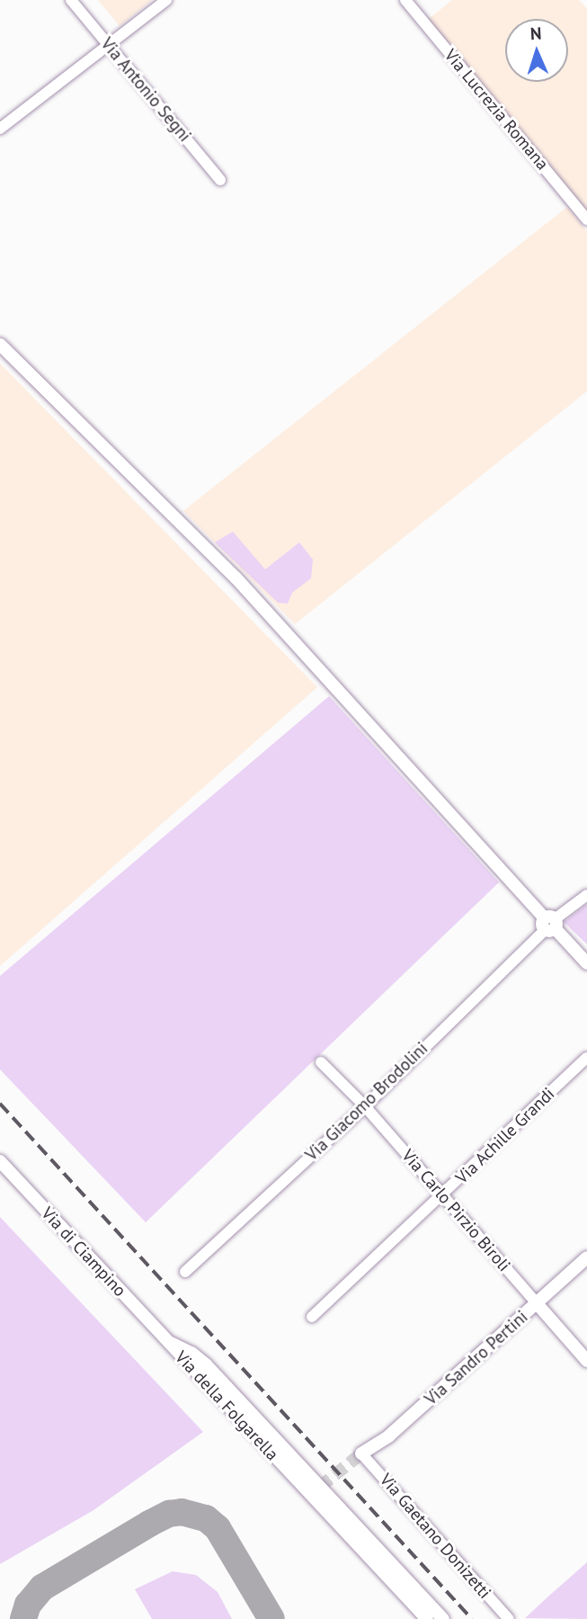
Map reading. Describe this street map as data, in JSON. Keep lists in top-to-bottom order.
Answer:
{
  "streets": {
    "street": [
      "Via Antonio Segni",
      "Via Lucrezia Romana",
      "Via Giacomo Brodolini",
      "Via Achille Grandi",
      "Via Carlo Pirzio Biroli",
      "Via di Ciampino",
      "Via Sandro Pertini",
      "Via della Folgarella",
      "Via Gaetano Donizetti"
    ]
  },
  "crossings": [
    ["Via Giacomo Brodolini", "Via Carlo Pirzio Biroli"],
    ["Via Achille Grandi", "Via Carlo Pirzio Biroli"],
    ["Via Carlo Pirzio Biroli", "Via Sandro Pertini"],
    ["Via di Ciampino", "Via della Folgarella"],
    ["Via Sandro Pertini", "Via Gaetano Donizetti"]
  ],
  "north": "top"
}
